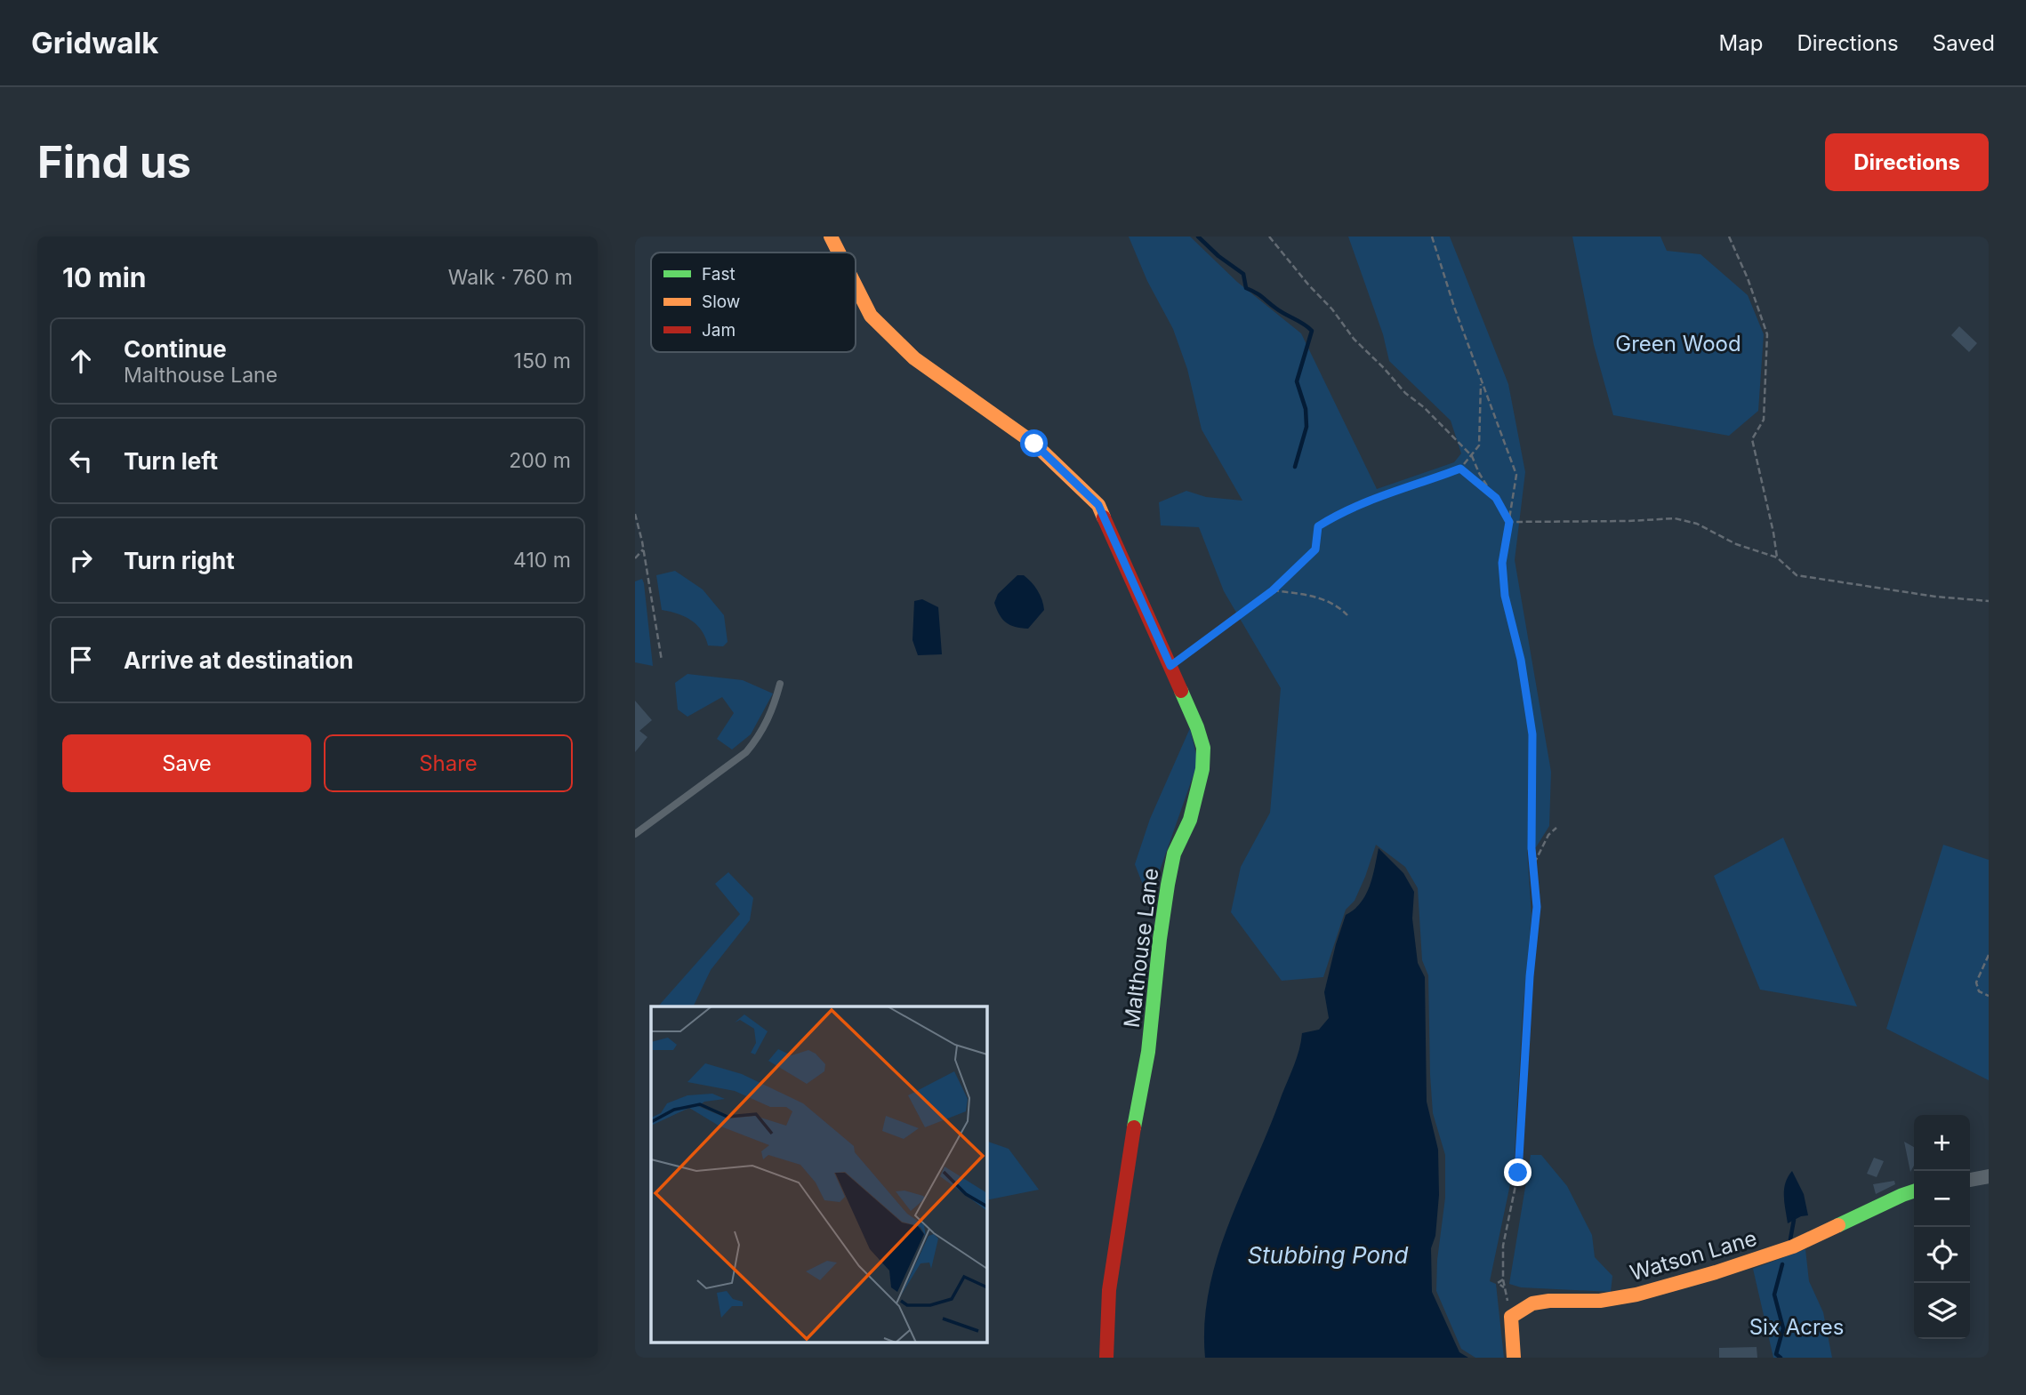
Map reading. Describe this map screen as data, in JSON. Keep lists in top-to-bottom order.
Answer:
{
  "streets": {
    "street": ["Malthouse Lane", "Watson Lane"]
  },
  "water": ["Stubbing Pond"],
  "parks": ["Green Wood", "Six Acres"],
  "legend": ["Fast", "Slow", "Jam"],
  "page": {
    "header": "Gridwalk",
    "nav": ["Map", "Directions", "Saved"],
    "buttons": [
      "Directions",
      ["Save", "Share"]
    ],
    "title": "Find us",
    "heading": ["10 min", "Walk · 760 m"],
    "list": [
      ["Continue", "Malthouse Lane", "150 m"],
      ["Turn left", "200 m"],
      ["Turn right", "410 m"],
      "Arrive at destination"
    ],
    "map_buttons": ["+", "−"]
  }
}
